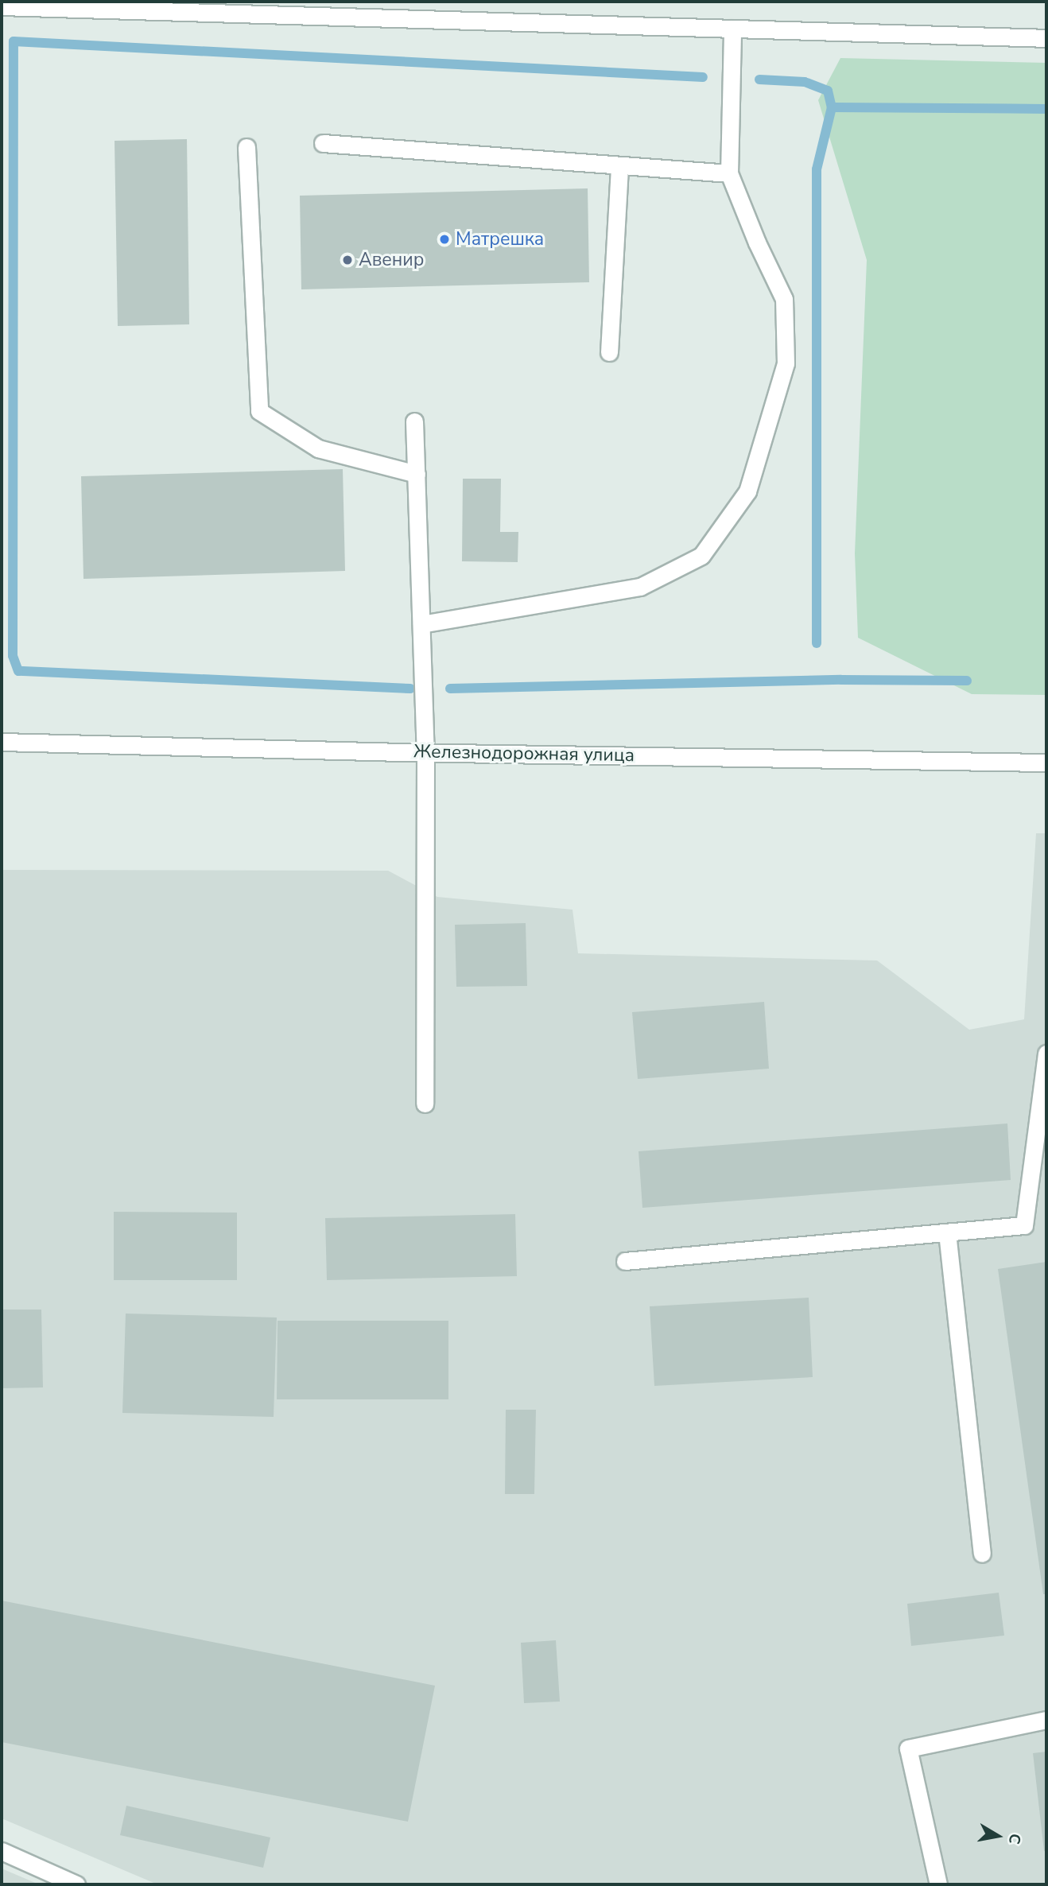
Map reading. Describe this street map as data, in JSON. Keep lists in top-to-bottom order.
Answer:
{
  "streets": {
    "main road": ["Железнодорожная улица"]
  },
  "places": ["Матрешка", "Авенир"],
  "north": "right"
}
